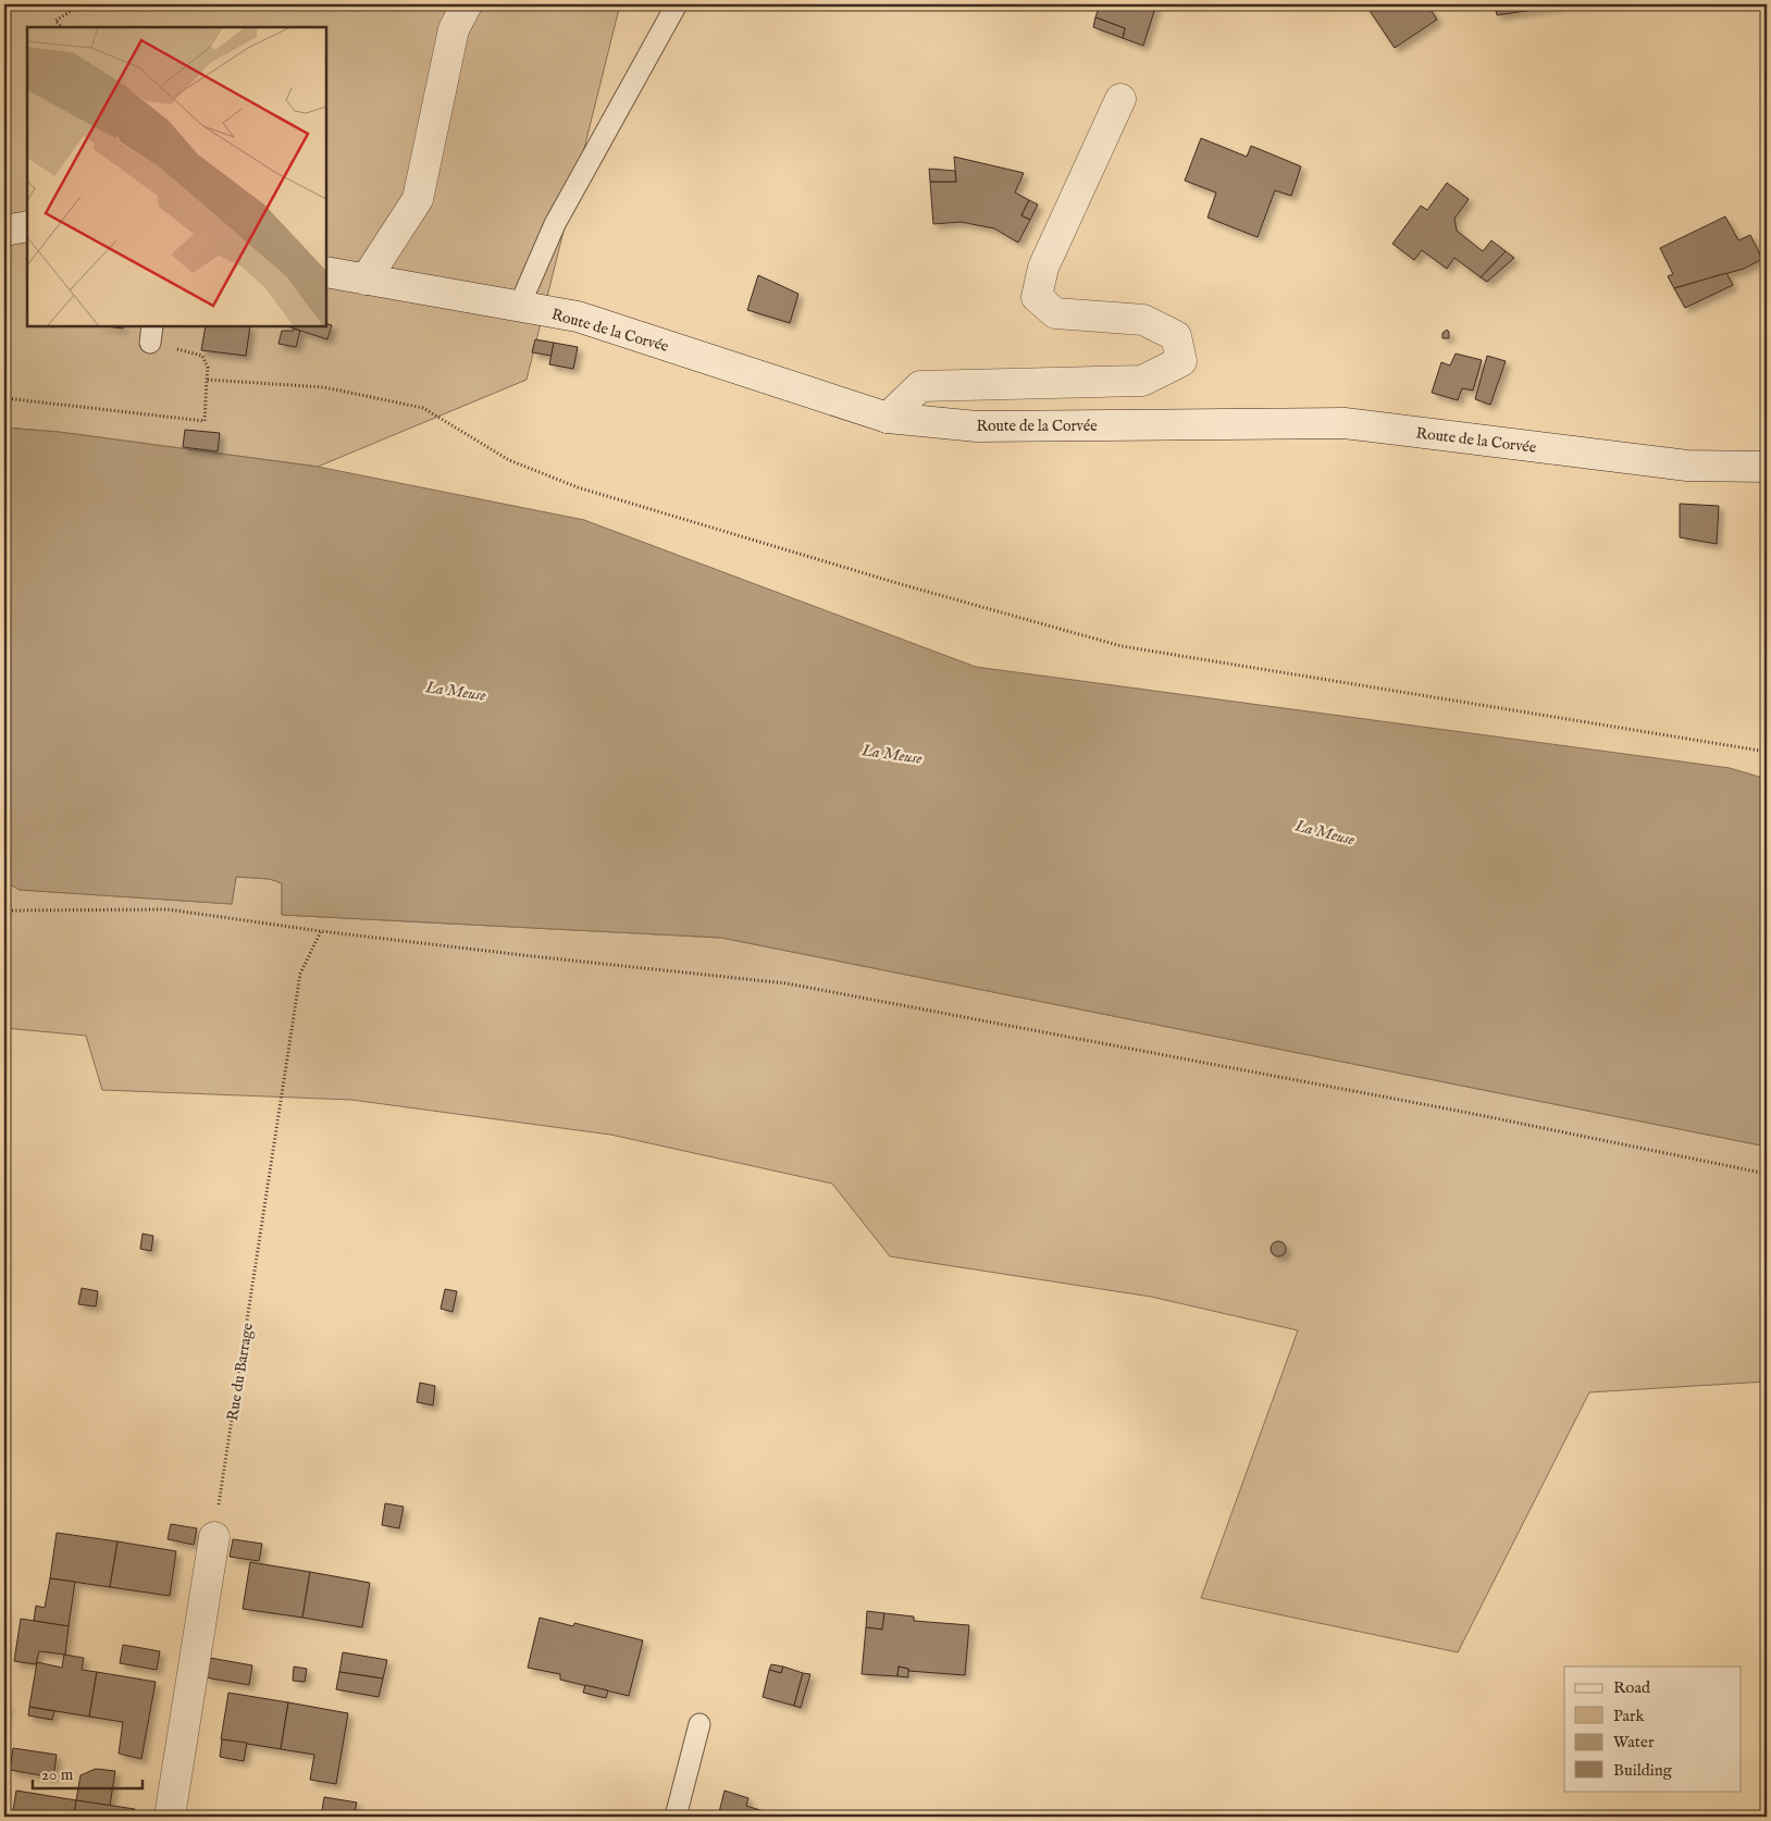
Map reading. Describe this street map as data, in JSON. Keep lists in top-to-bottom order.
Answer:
{
  "streets": {
    "street": ["Route de la Corvée"],
    "path": ["Rue du Barrage"]
  },
  "water": ["La Meuse"],
  "legend": [
    "Road",
    "Park",
    "Water",
    "Building"
  ],
  "scale_bar": "20 m"
}
